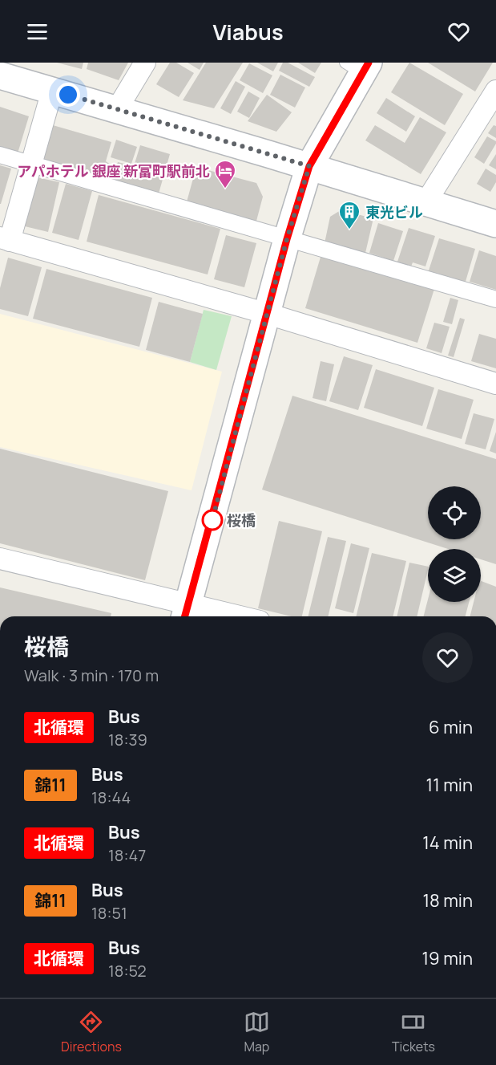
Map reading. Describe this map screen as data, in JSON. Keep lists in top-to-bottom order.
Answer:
{
  "places": {
    "hotel": ["アパホテル 銀座 新富町駅前北"],
    "building": ["東光ビル"],
    "other": ["桜橋"]
  },
  "lines": ["bus line 北循環"],
  "page": {
    "header": "Viabus",
    "heading": ["桜橋", "Walk · 3 min · 170 m"],
    "list": [
      {
        "mark": "北循環",
        "name": "Bus",
        "note": "18:39",
        "value": "6 min"
      },
      {
        "mark": "錦11",
        "name": "Bus",
        "note": "18:44",
        "value": "11 min"
      },
      {
        "mark": "北循環",
        "name": "Bus",
        "note": "18:47",
        "value": "14 min"
      },
      {
        "mark": "錦11",
        "name": "Bus",
        "note": "18:51",
        "value": "18 min"
      },
      {
        "mark": "北循環",
        "name": "Bus",
        "note": "18:52",
        "value": "19 min"
      }
    ],
    "tabs": ["Directions", "Map", "Tickets"]
  }
}
